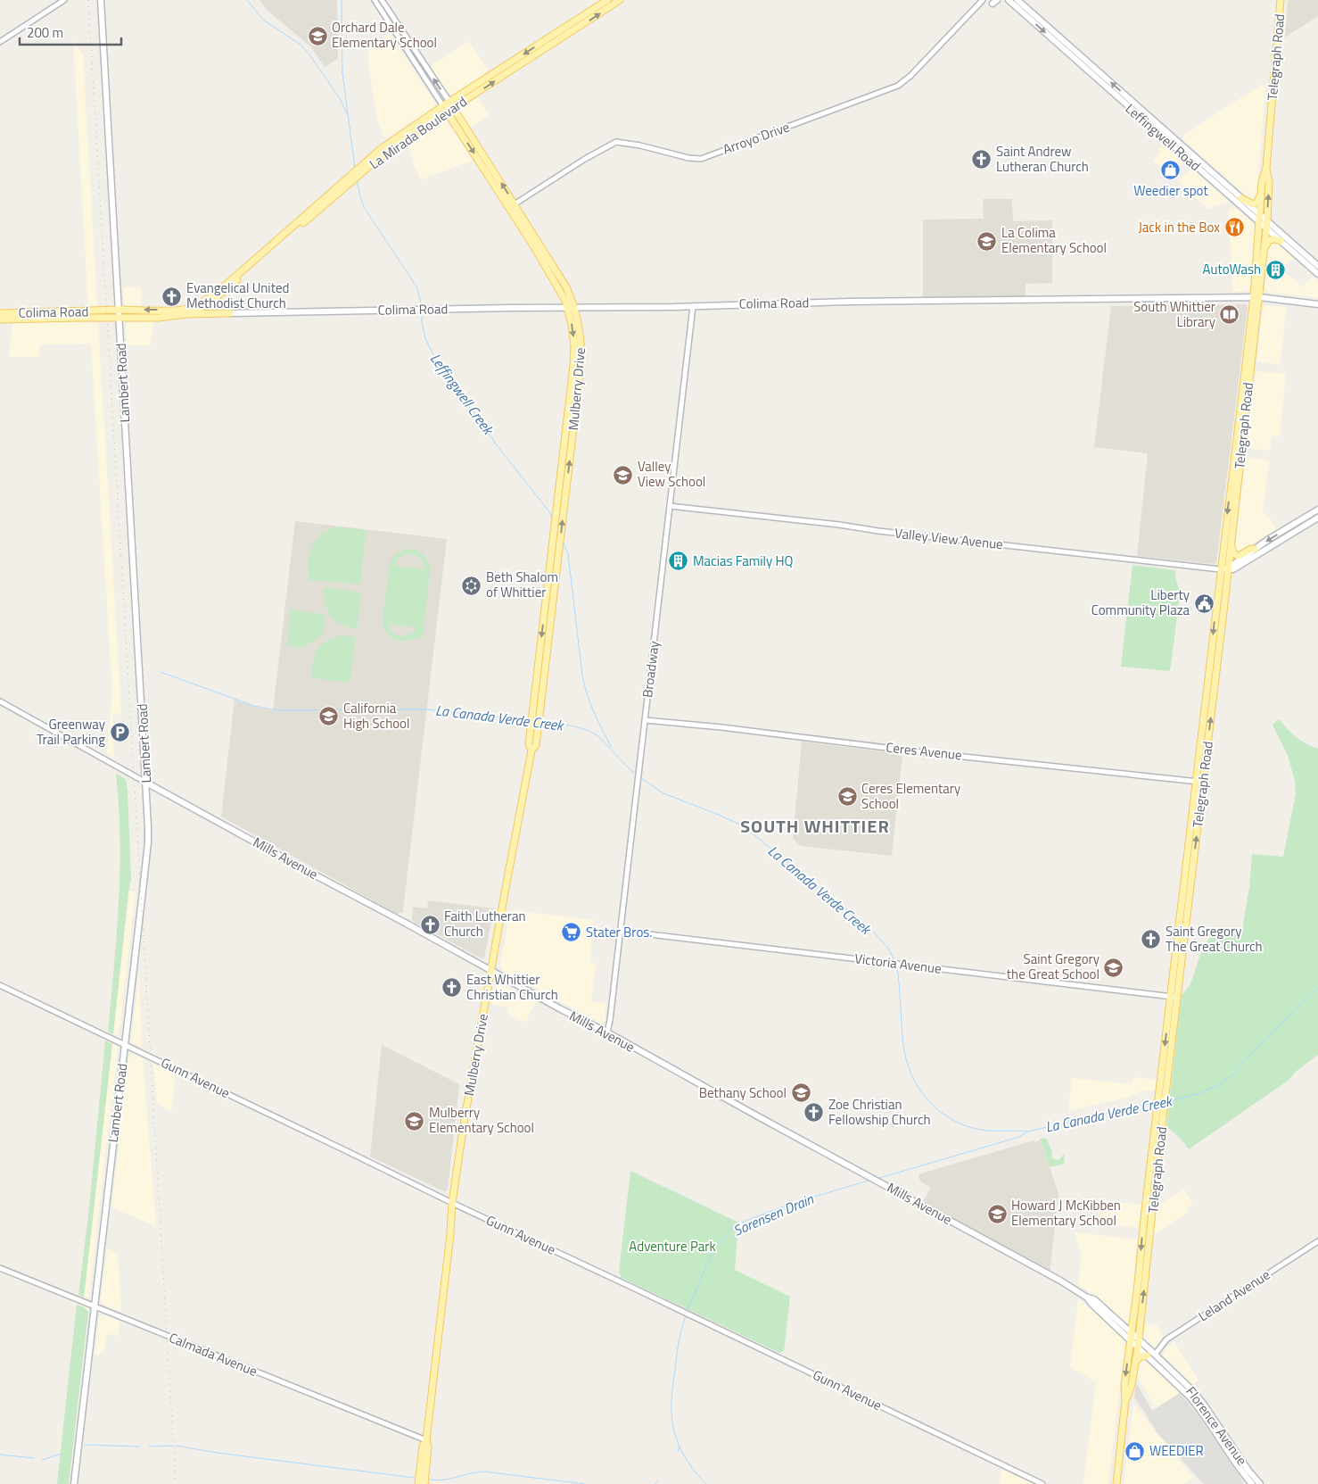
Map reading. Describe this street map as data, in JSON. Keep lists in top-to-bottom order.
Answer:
{
  "streets": {
    "main road": [
      "Telegraph Road",
      "La Mirada Boulevard",
      "Leffingwell Road",
      "Colima Road",
      "Lambert Road",
      "Mulberry Drive",
      "Valley View Avenue",
      "Mills Avenue",
      "Florence Avenue"
    ],
    "street": [
      "Arroyo Drive",
      "Broadway",
      "Ceres Avenue",
      "Victoria Avenue",
      "Gunn Avenue",
      "Leland Avenue",
      "Calmada Avenue"
    ]
  },
  "crossings": [
    ["Telegraph Road", "Leffingwell Road"],
    ["Telegraph Road", "Colima Road"],
    ["Telegraph Road", "Valley View Avenue"],
    ["Telegraph Road", "Ceres Avenue"],
    ["Telegraph Road", "Mills Avenue"],
    ["Telegraph Road", "Victoria Avenue"],
    ["Telegraph Road", "Florence Avenue"],
    ["La Mirada Boulevard", "Colima Road"],
    ["La Mirada Boulevard", "Mulberry Drive"],
    ["Arroyo Drive", "Mulberry Drive"],
    ["Colima Road", "Lambert Road"],
    ["Colima Road", "Mulberry Drive"],
    ["Colima Road", "Broadway"],
    ["Lambert Road", "Mills Avenue"],
    ["Lambert Road", "Gunn Avenue"],
    ["Lambert Road", "Calmada Avenue"],
    ["Mulberry Drive", "Mills Avenue"],
    ["Mulberry Drive", "Gunn Avenue"],
    ["Mulberry Drive", "Calmada Avenue"],
    ["Valley View Avenue", "Broadway"],
    ["Broadway", "Ceres Avenue"],
    ["Broadway", "Mills Avenue"],
    ["Broadway", "Victoria Avenue"],
    ["Mills Avenue", "Florence Avenue"],
    ["Leland Avenue", "Florence Avenue"]
  ],
  "districts": ["SOUTH WHITTIER"],
  "water": ["Leffingwell Creek", "La Canada Verde Creek", "Sorensen Drain"],
  "parks": ["Adventure Park"],
  "places": {
    "school or university": [
      "Orchard Dale Elementary School",
      "La Colima Elementary School",
      "Valley View School",
      "California High School",
      "Ceres Elementary School",
      "Saint Gregory the Great School",
      "Bethany School",
      "Mulberry Elementary School",
      "Howard J McKibben Elementary School"
    ],
    "church": [
      "Saint Andrew Lutheran Church",
      "Evangelical United Methodist Church",
      "Faith Lutheran Church",
      "Saint Gregory The Great Church",
      "East Whittier Christian Church",
      "Zoe Christian Fellowship Church"
    ],
    "shop": ["Weedier spot", "WEEDIER"],
    "restaurant": ["Jack in the Box"],
    "building": ["AutoWash", "Macias Family HQ"],
    "library": ["South Whittier Library"],
    "synagogue": ["Beth Shalom of Whittier"],
    "public building": ["Liberty Community Plaza"],
    "parking": ["Greenway Trail Parking"],
    "supermarket": ["Stater Bros."]
  },
  "scale_bar": "200 m"
}
